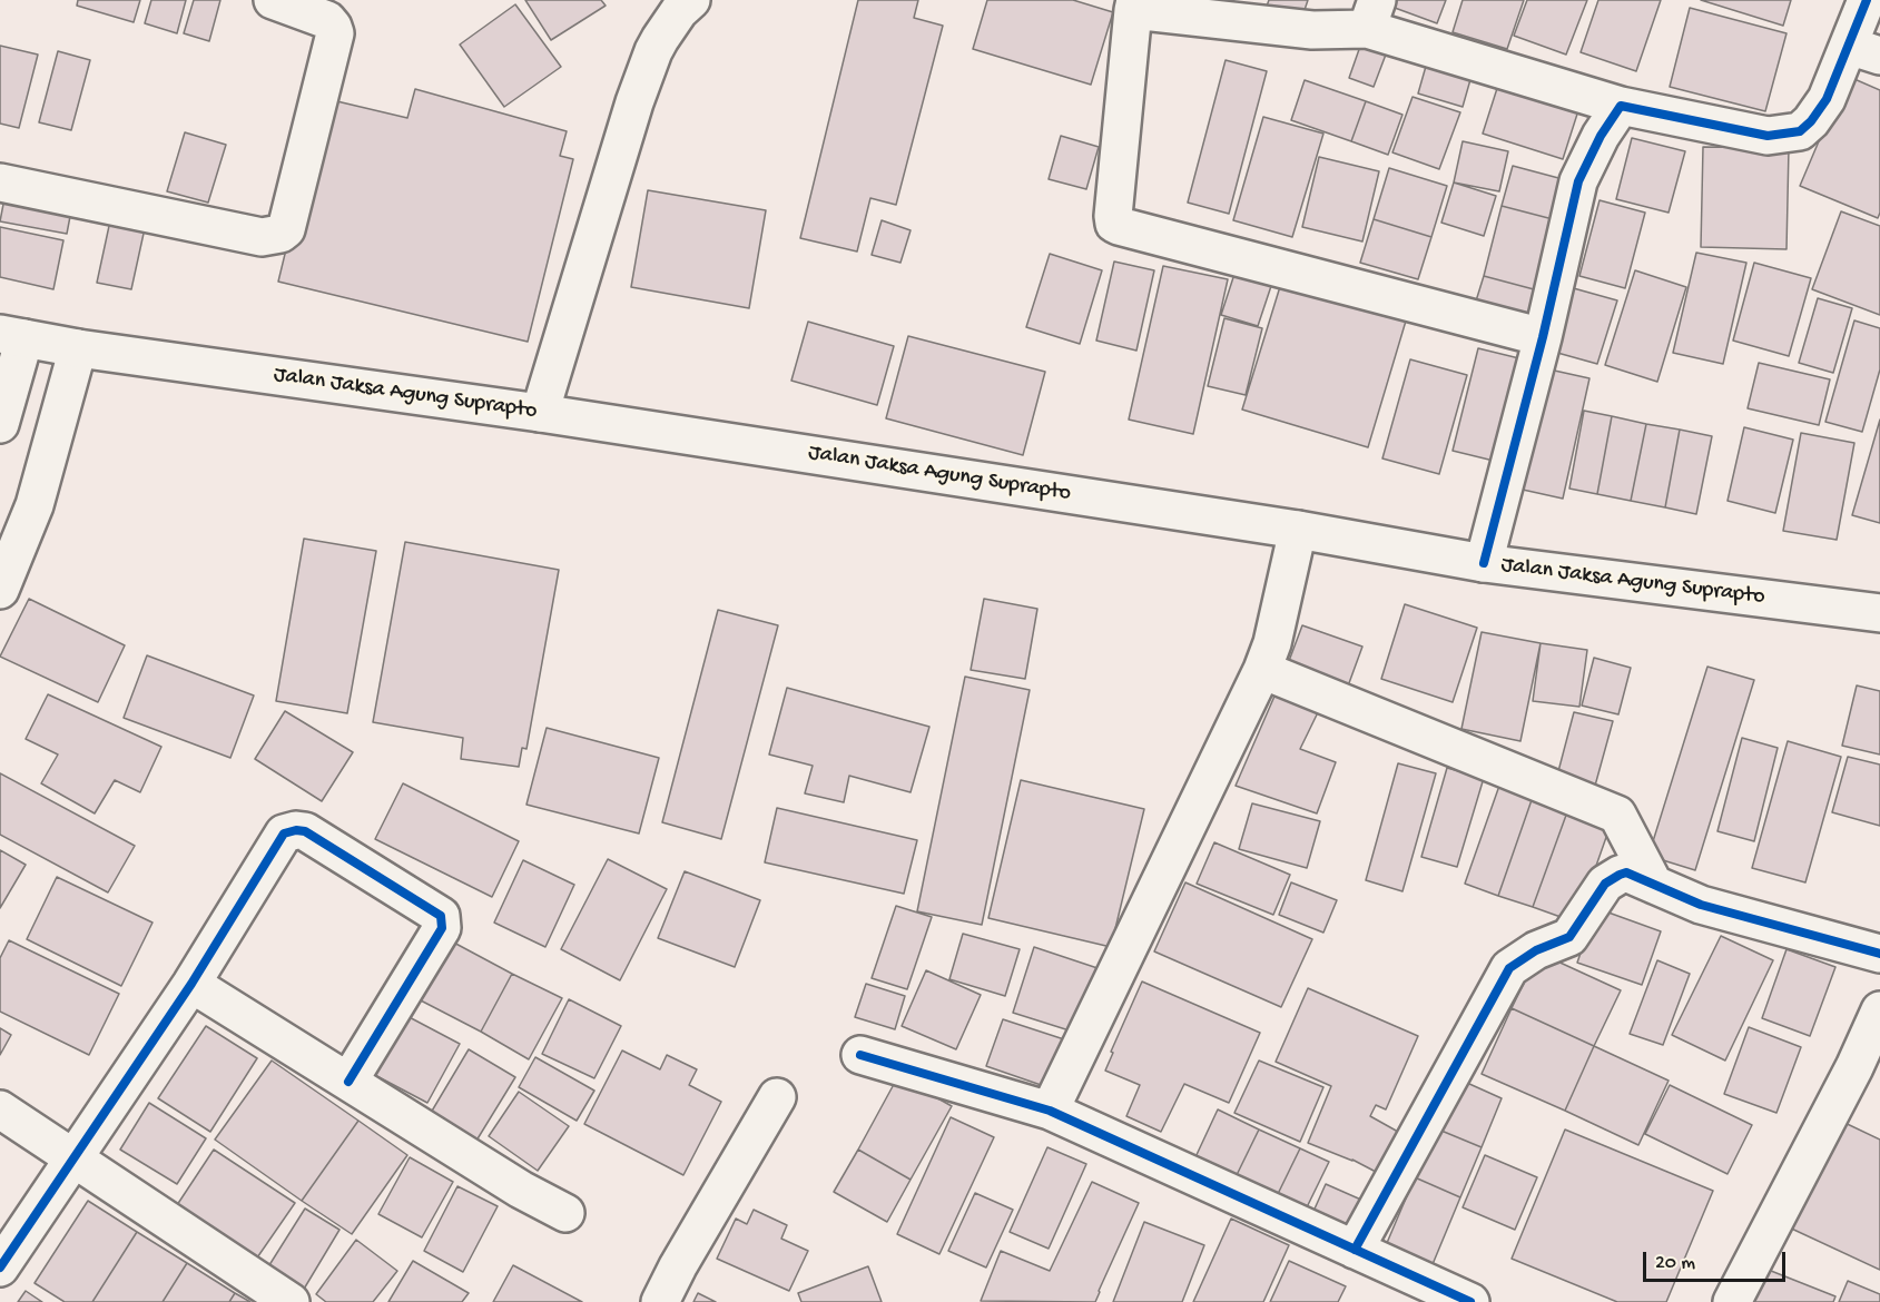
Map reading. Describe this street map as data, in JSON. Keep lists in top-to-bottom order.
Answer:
{
  "streets": {
    "street": ["Jalan Jaksa Agung Suprapto"]
  },
  "scale_bar": "20 m"
}
